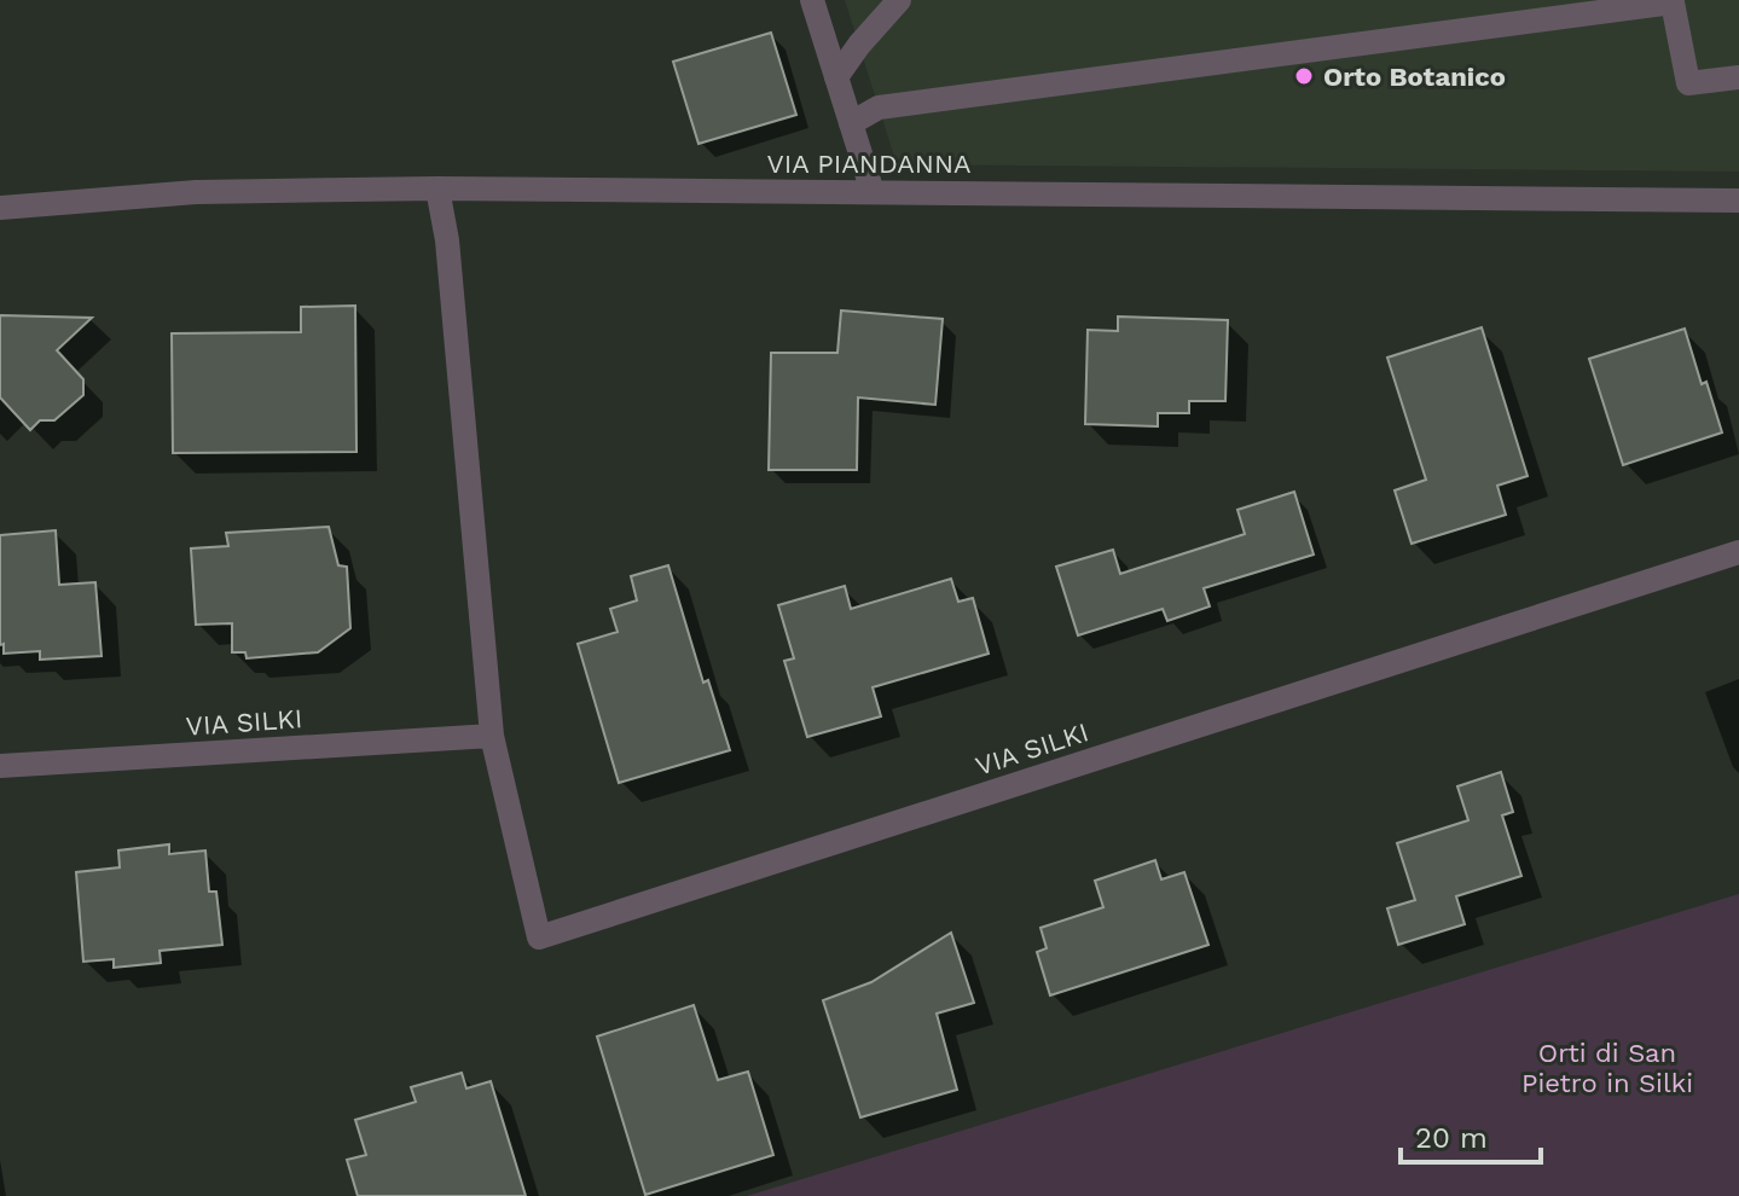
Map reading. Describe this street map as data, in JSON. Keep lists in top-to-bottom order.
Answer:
{
  "streets": {
    "street": ["VIA PIANDANNA", "VIA SILKI"]
  },
  "crossings": [
    ["VIA PIANDANNA", "VIA SILKI"]
  ],
  "parks": ["Orti di San Pietro in Silki"],
  "places": ["Orto Botanico"],
  "scale_bar": "20 m"
}
